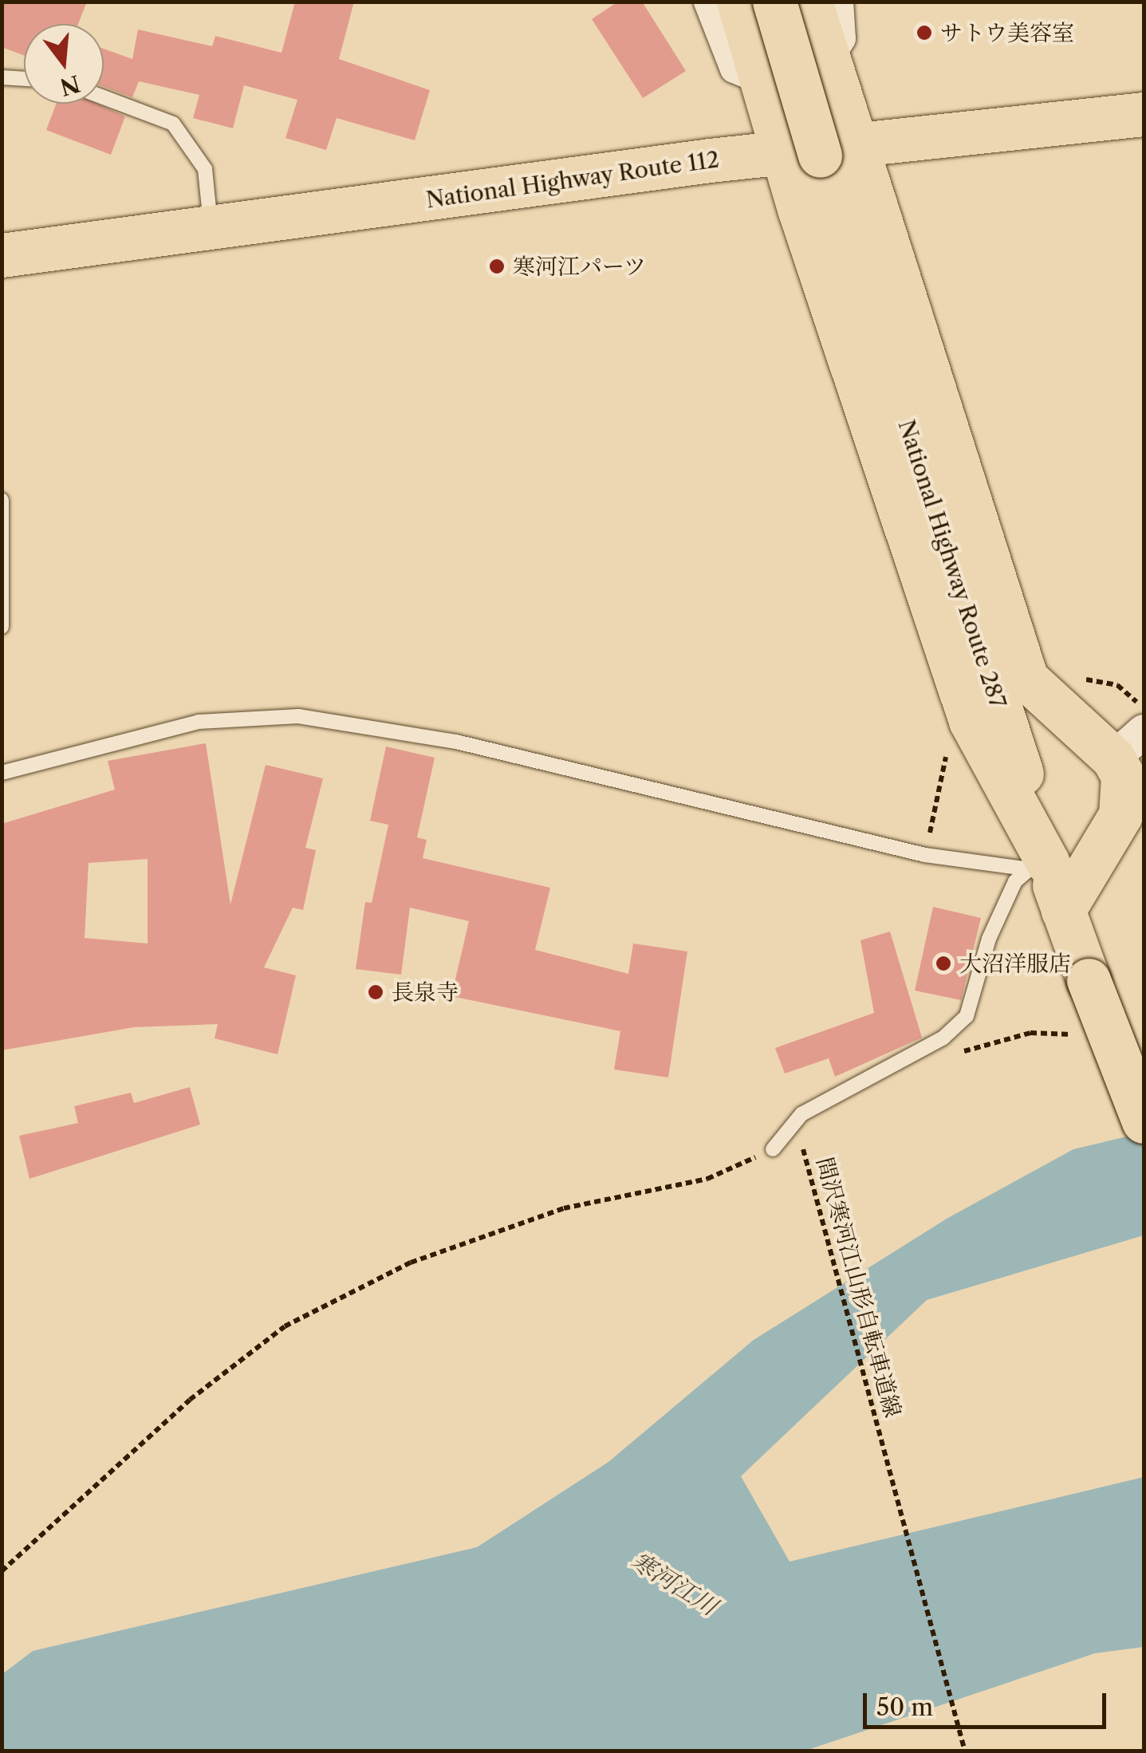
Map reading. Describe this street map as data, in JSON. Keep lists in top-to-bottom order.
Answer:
{
  "streets": {
    "highway": ["National Highway Route 112", "National Highway Route 287"],
    "path": ["間沢寒河江山形自転車道線"]
  },
  "water": ["寒河江川"],
  "places": [
    "サトウ美容室",
    "寒河江パーツ",
    "大沼洋服店",
    "長泉寺"
  ],
  "scale_bar": "50 m",
  "north": "bottom"
}
